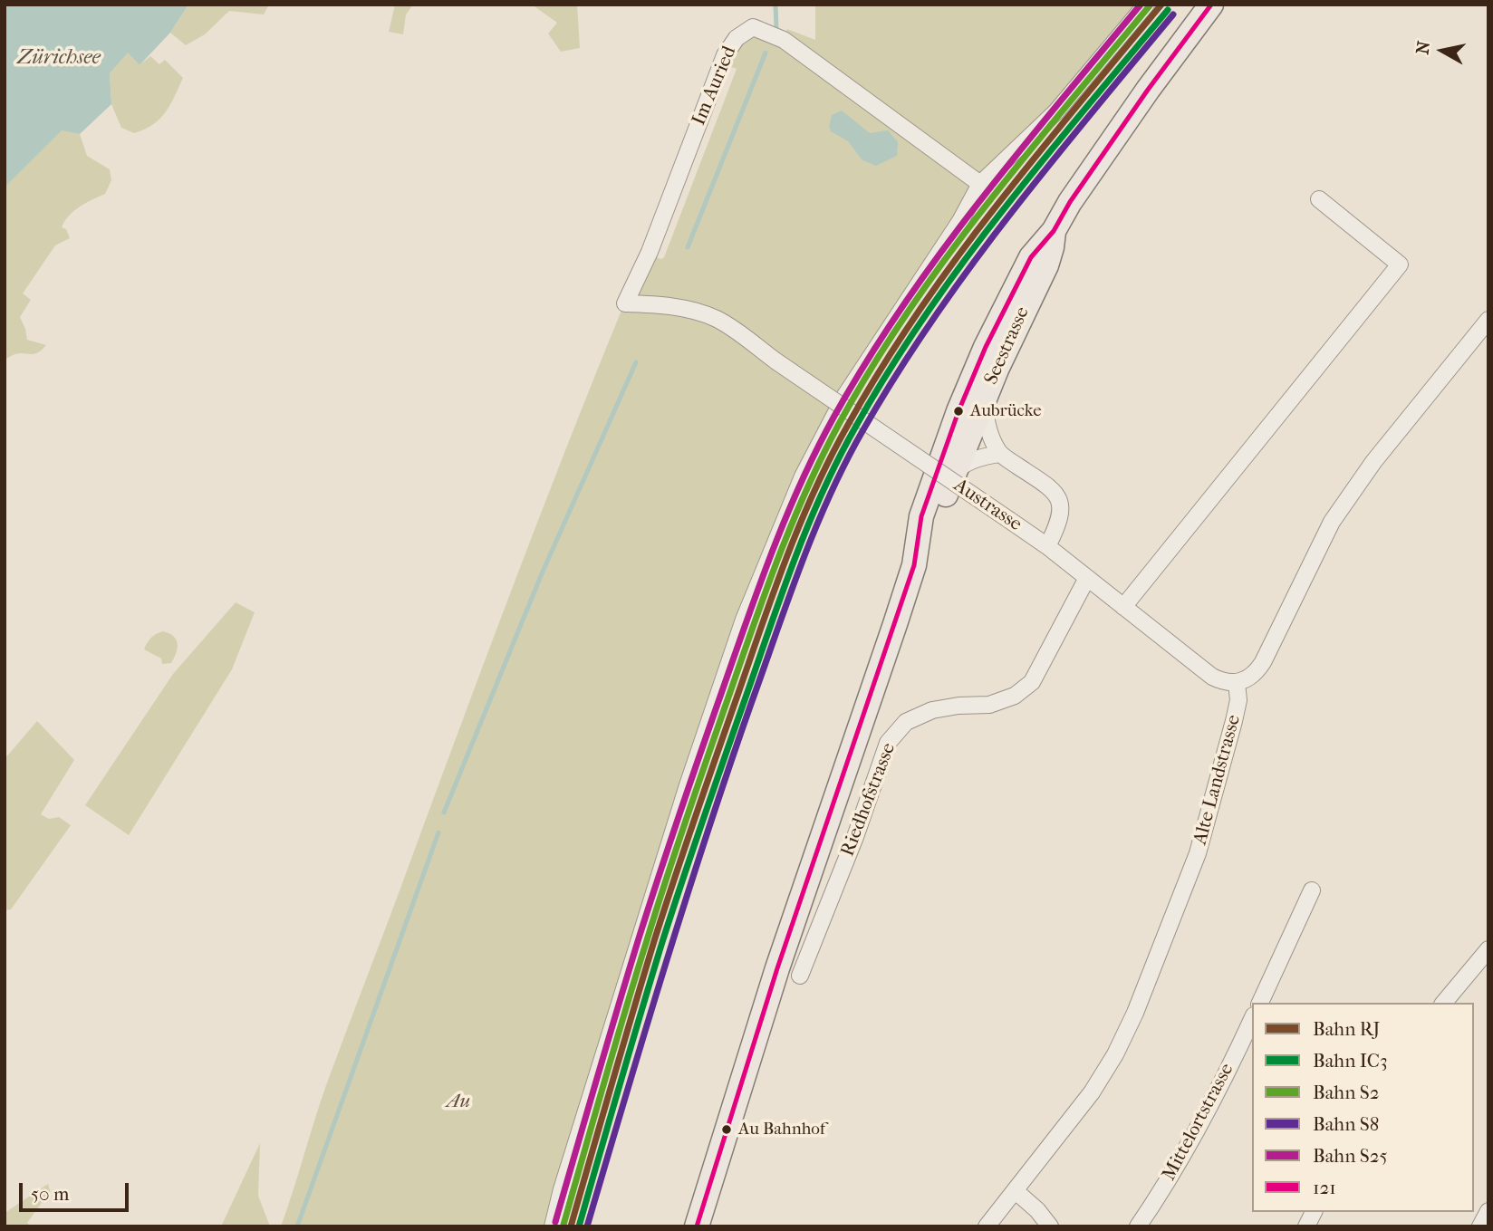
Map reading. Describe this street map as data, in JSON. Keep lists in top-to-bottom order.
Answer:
{
  "streets": {
    "main road": ["Seestrasse"],
    "street": [
      "Im Auried",
      "Austrasse",
      "Alte Landstrasse",
      "Riedhofstrasse",
      "Mittelortstrasse"
    ]
  },
  "crossings": [
    ["Im Auried", "Austrasse"],
    ["Austrasse", "Alte Landstrasse"],
    ["Austrasse", "Riedhofstrasse"]
  ],
  "water": ["Zürichsee"],
  "parks": ["Au"],
  "places": ["Aubrücke", "Au Bahnhof"],
  "lines": [
    "rail line RJ",
    "rail line S2",
    "rail line S25",
    "transit line 121",
    "rail line IC3",
    "rail line S8"
  ],
  "legend": [
    "Bahn RJ",
    "Bahn IC3",
    "Bahn S2",
    "Bahn S8",
    "Bahn S25",
    "121"
  ],
  "scale_bar": "50 m",
  "north": "left"
}
